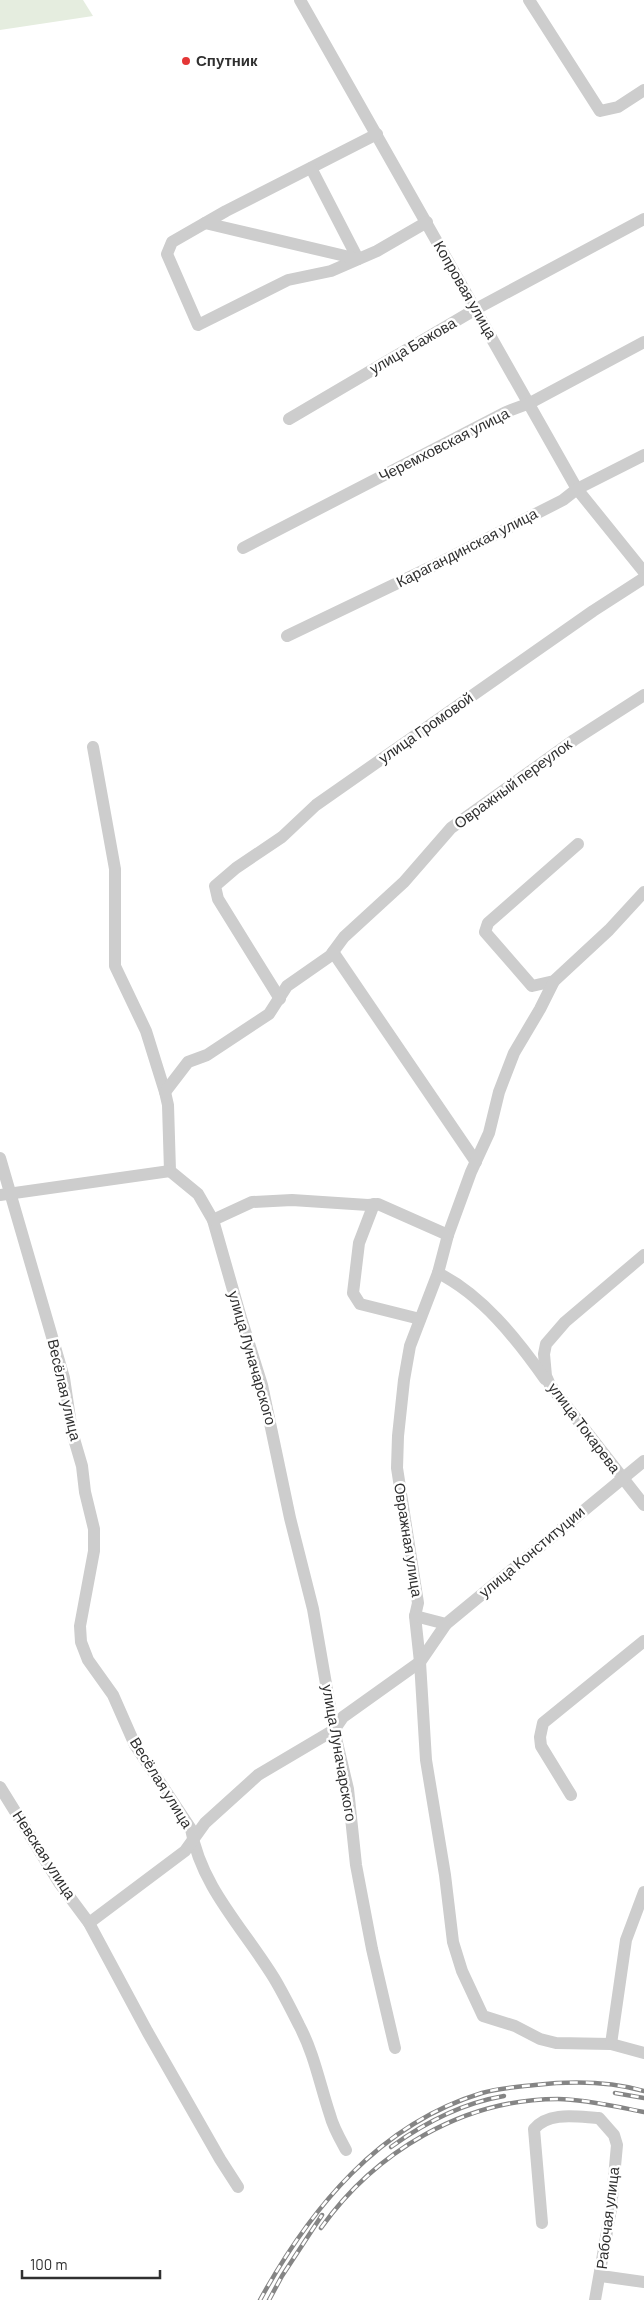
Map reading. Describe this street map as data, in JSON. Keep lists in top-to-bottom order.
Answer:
{
  "streets": {
    "street": [
      "Копровая улица",
      "улица Бажова",
      "Черемховская улица",
      "Карагандинская улица",
      "улица Громовой",
      "Овражный переулок",
      "улица Луначарского",
      "Весёлая улица",
      "улица Токарева",
      "Овражная улица",
      "улица Конституции",
      "Невская улица",
      "Рабочая улица"
    ]
  },
  "crossings": [
    ["Копровая улица", "улица Бажова"],
    ["Копровая улица", "Черемховская улица"],
    ["Копровая улица", "Карагандинская улица"],
    ["улица Громовой", "Овражный переулок"],
    ["улица Токарева", "улица Конституции"],
    ["Овражная улица", "улица Конституции"]
  ],
  "places": ["Спутник"],
  "scale_bar": "100 m"
}
